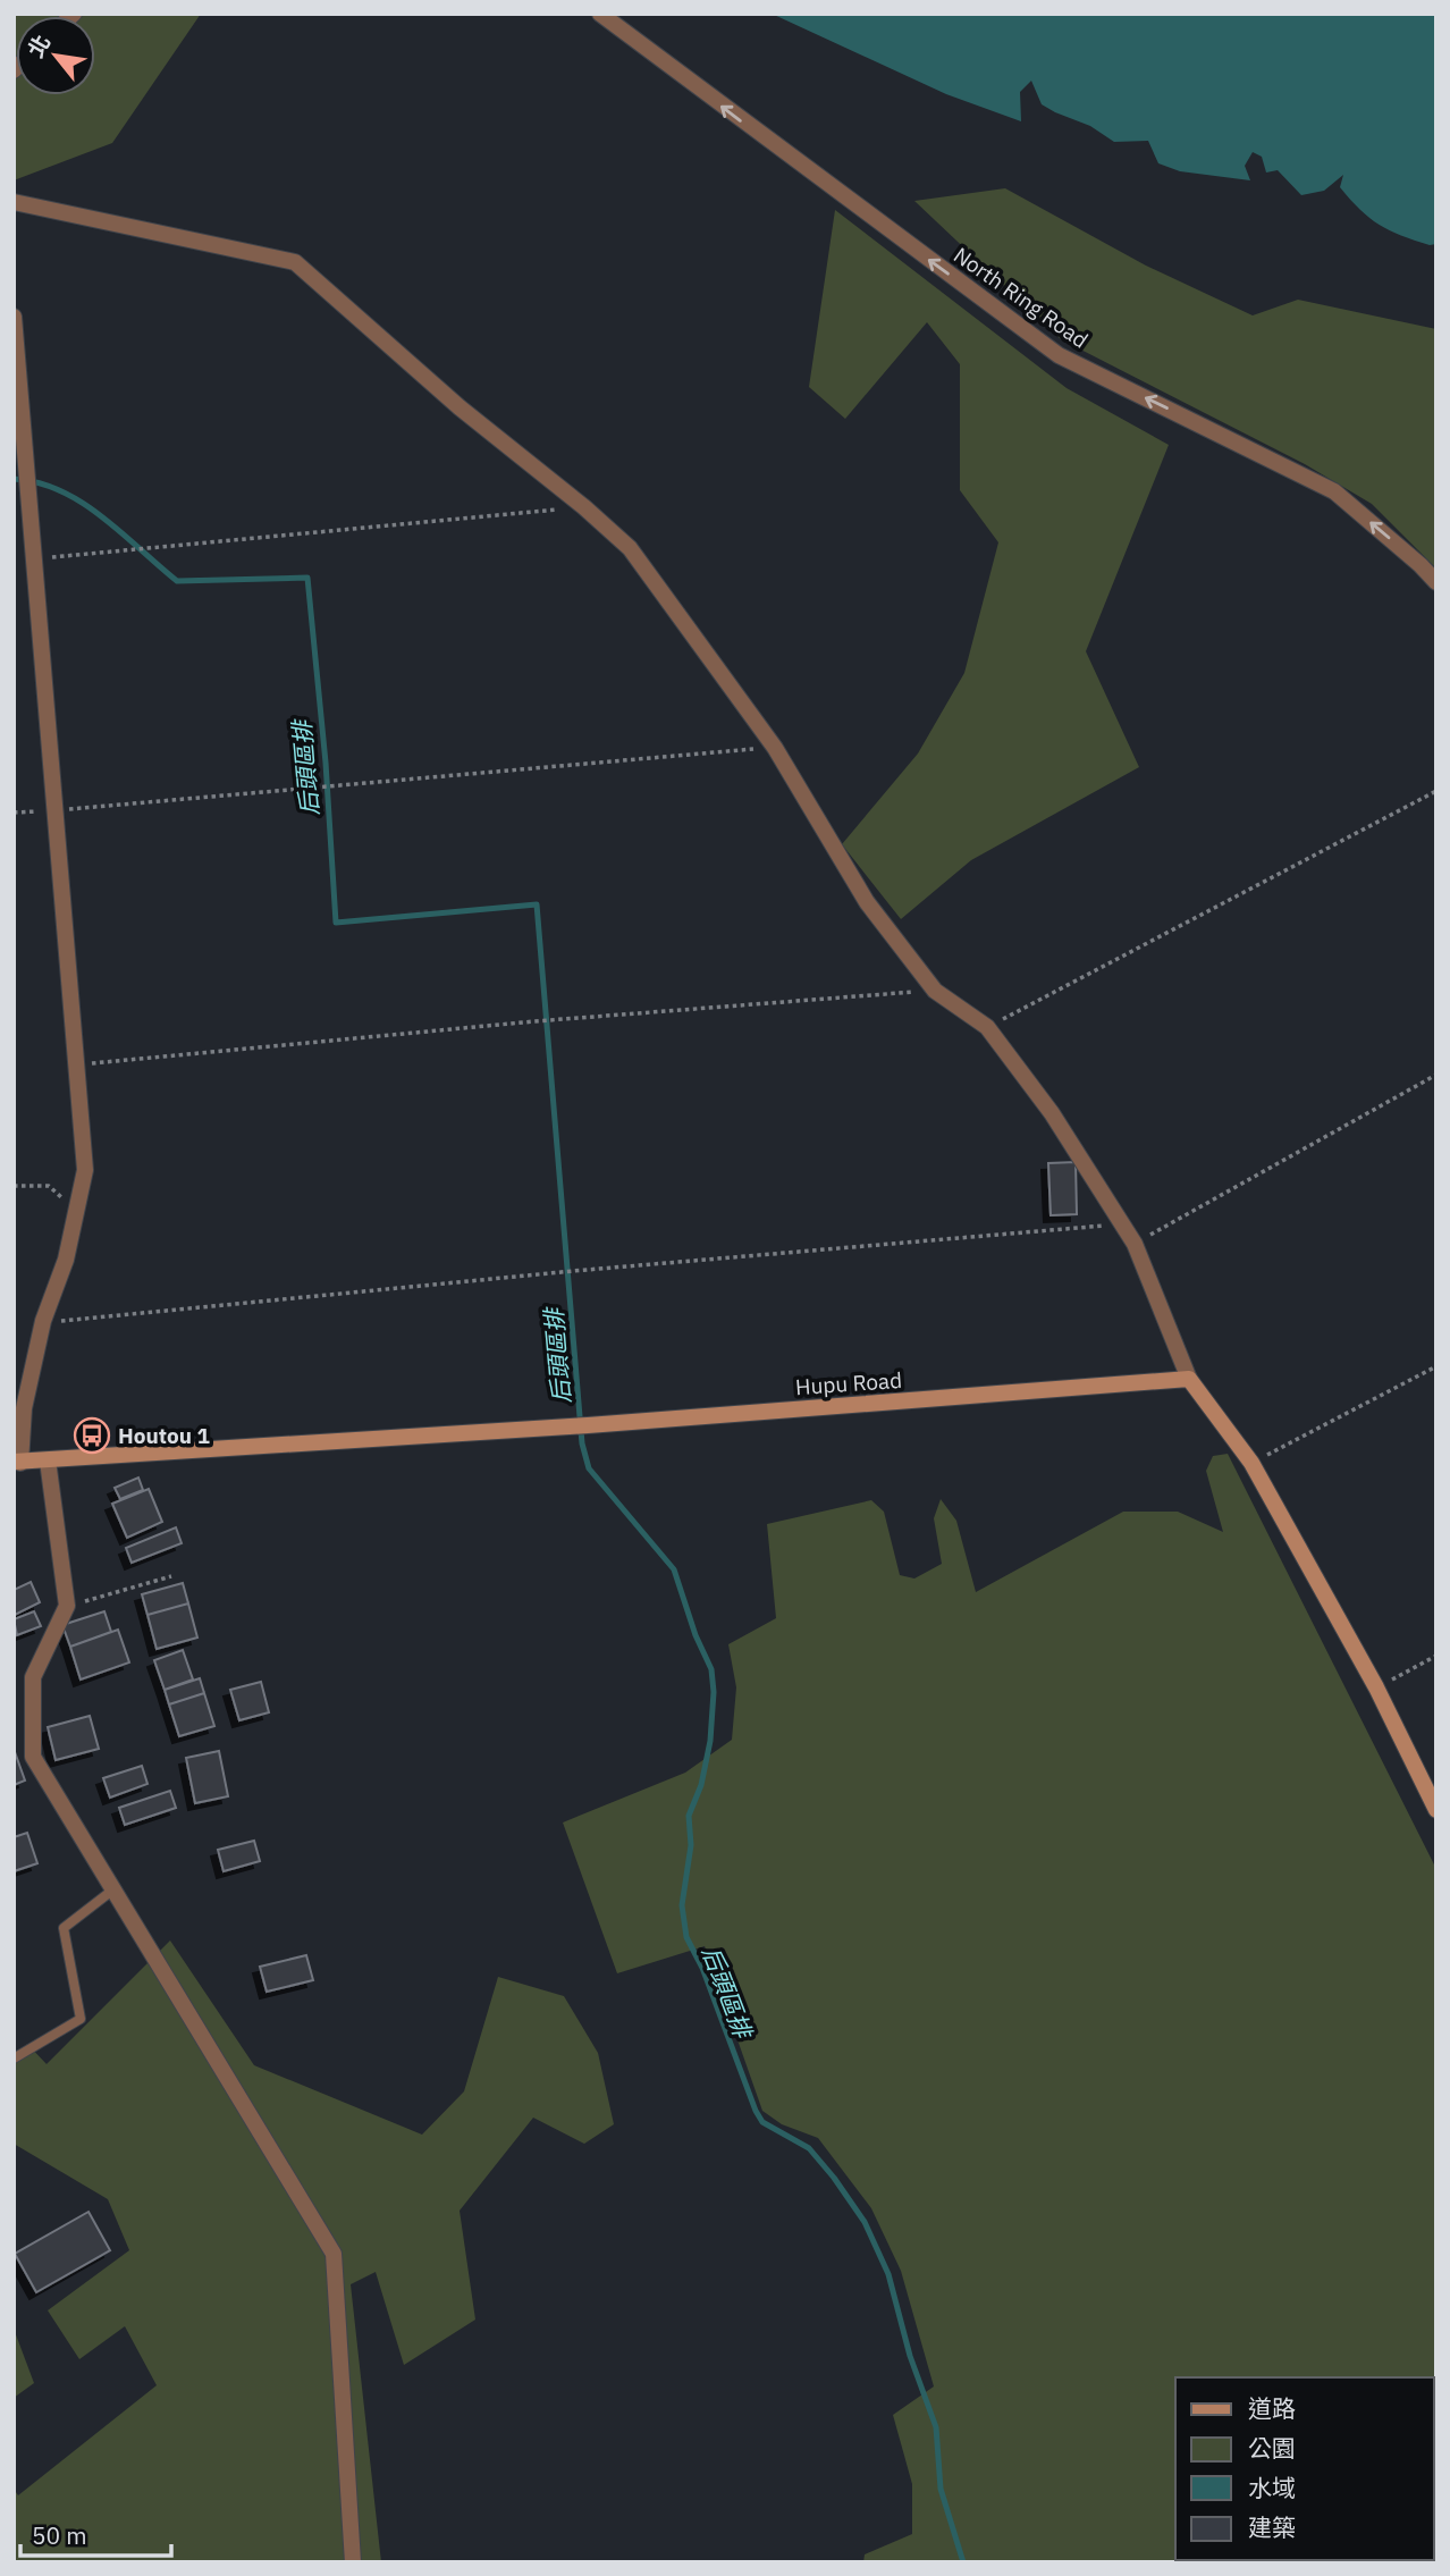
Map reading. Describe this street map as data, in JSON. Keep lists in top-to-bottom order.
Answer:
{
  "streets": {
    "main road": ["Hupu Road"],
    "street": ["North Ring Road"]
  },
  "one_way": ["North Ring Road"],
  "water": ["后頭區排"],
  "places": {
    "bus stop": ["Houtou 1"]
  },
  "legend": [
    "道路",
    "公園",
    "水域",
    "建築"
  ],
  "scale_bar": "50 m",
  "north": "top left"
}
